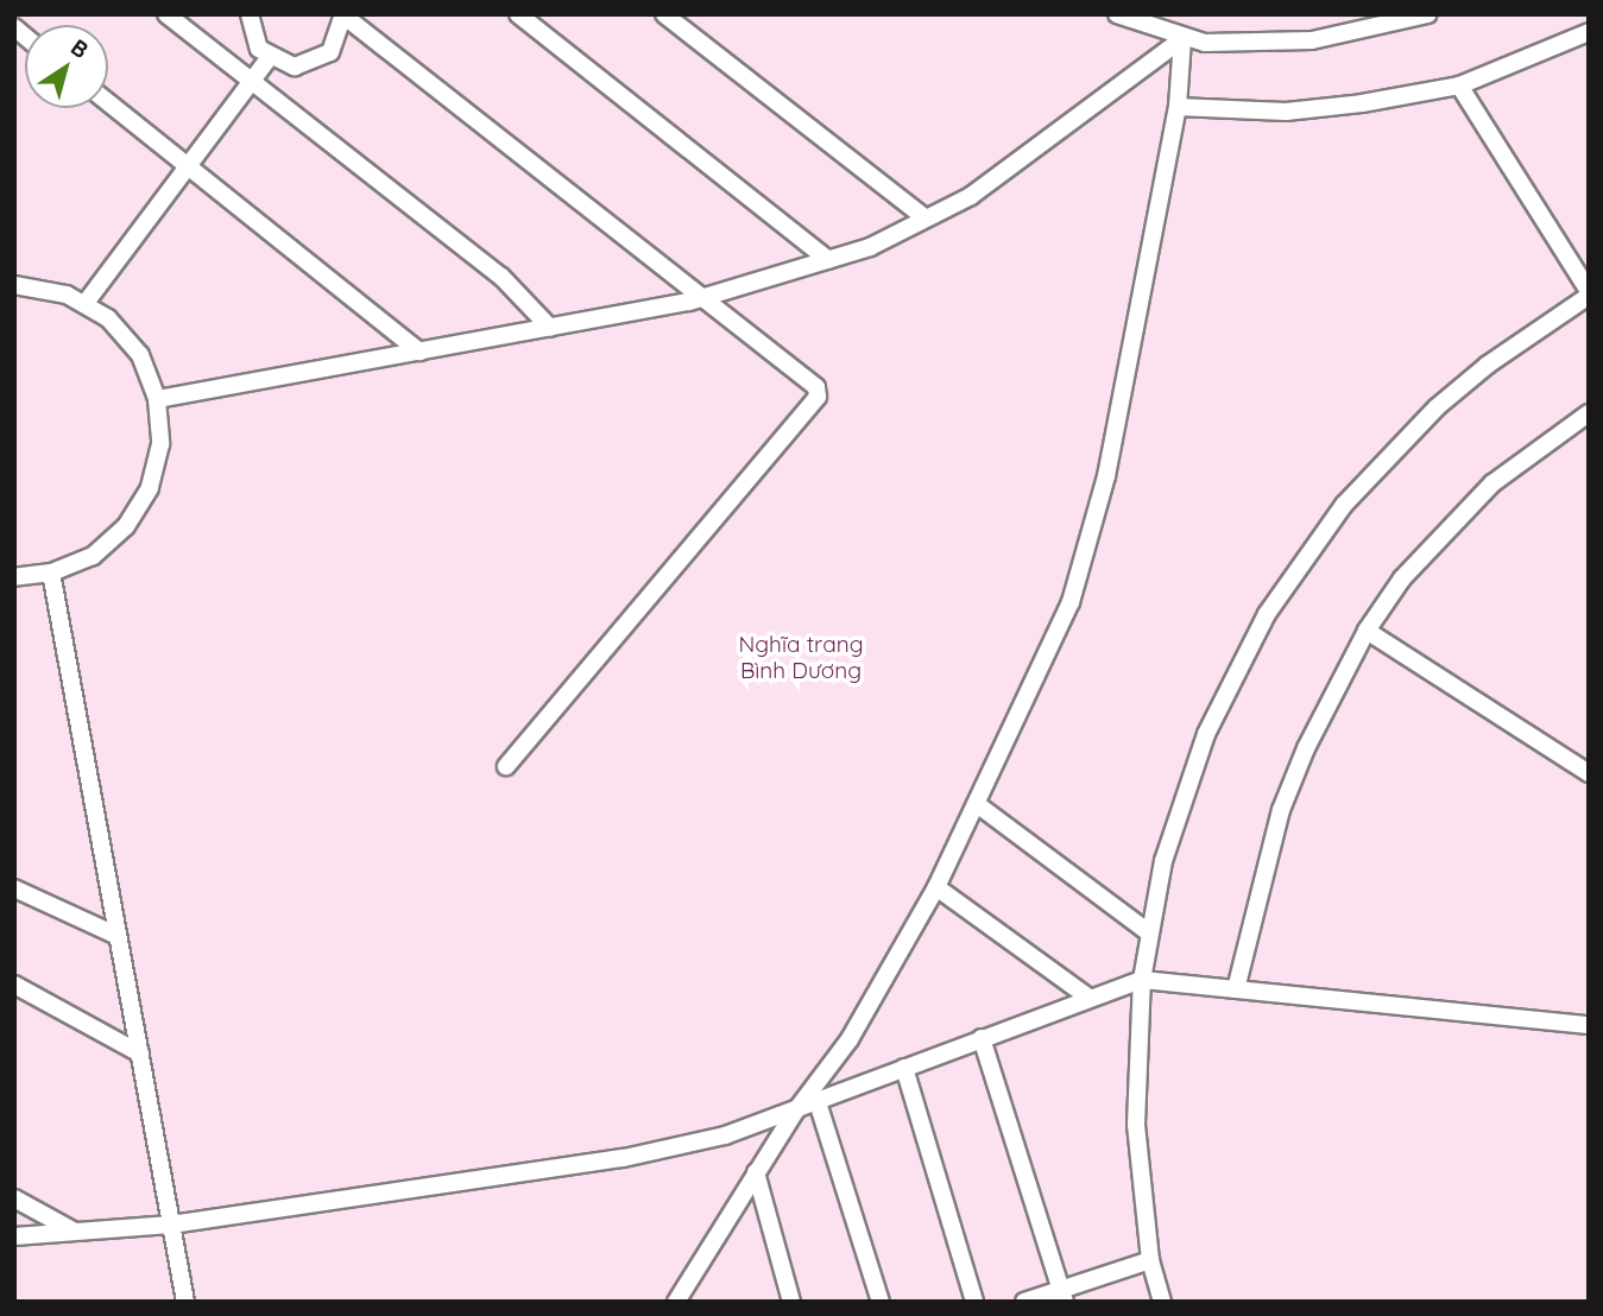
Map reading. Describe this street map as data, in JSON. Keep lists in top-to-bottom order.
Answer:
{
  "parks": ["Nghĩa trang Bình Dương"],
  "north": "top right"
}
